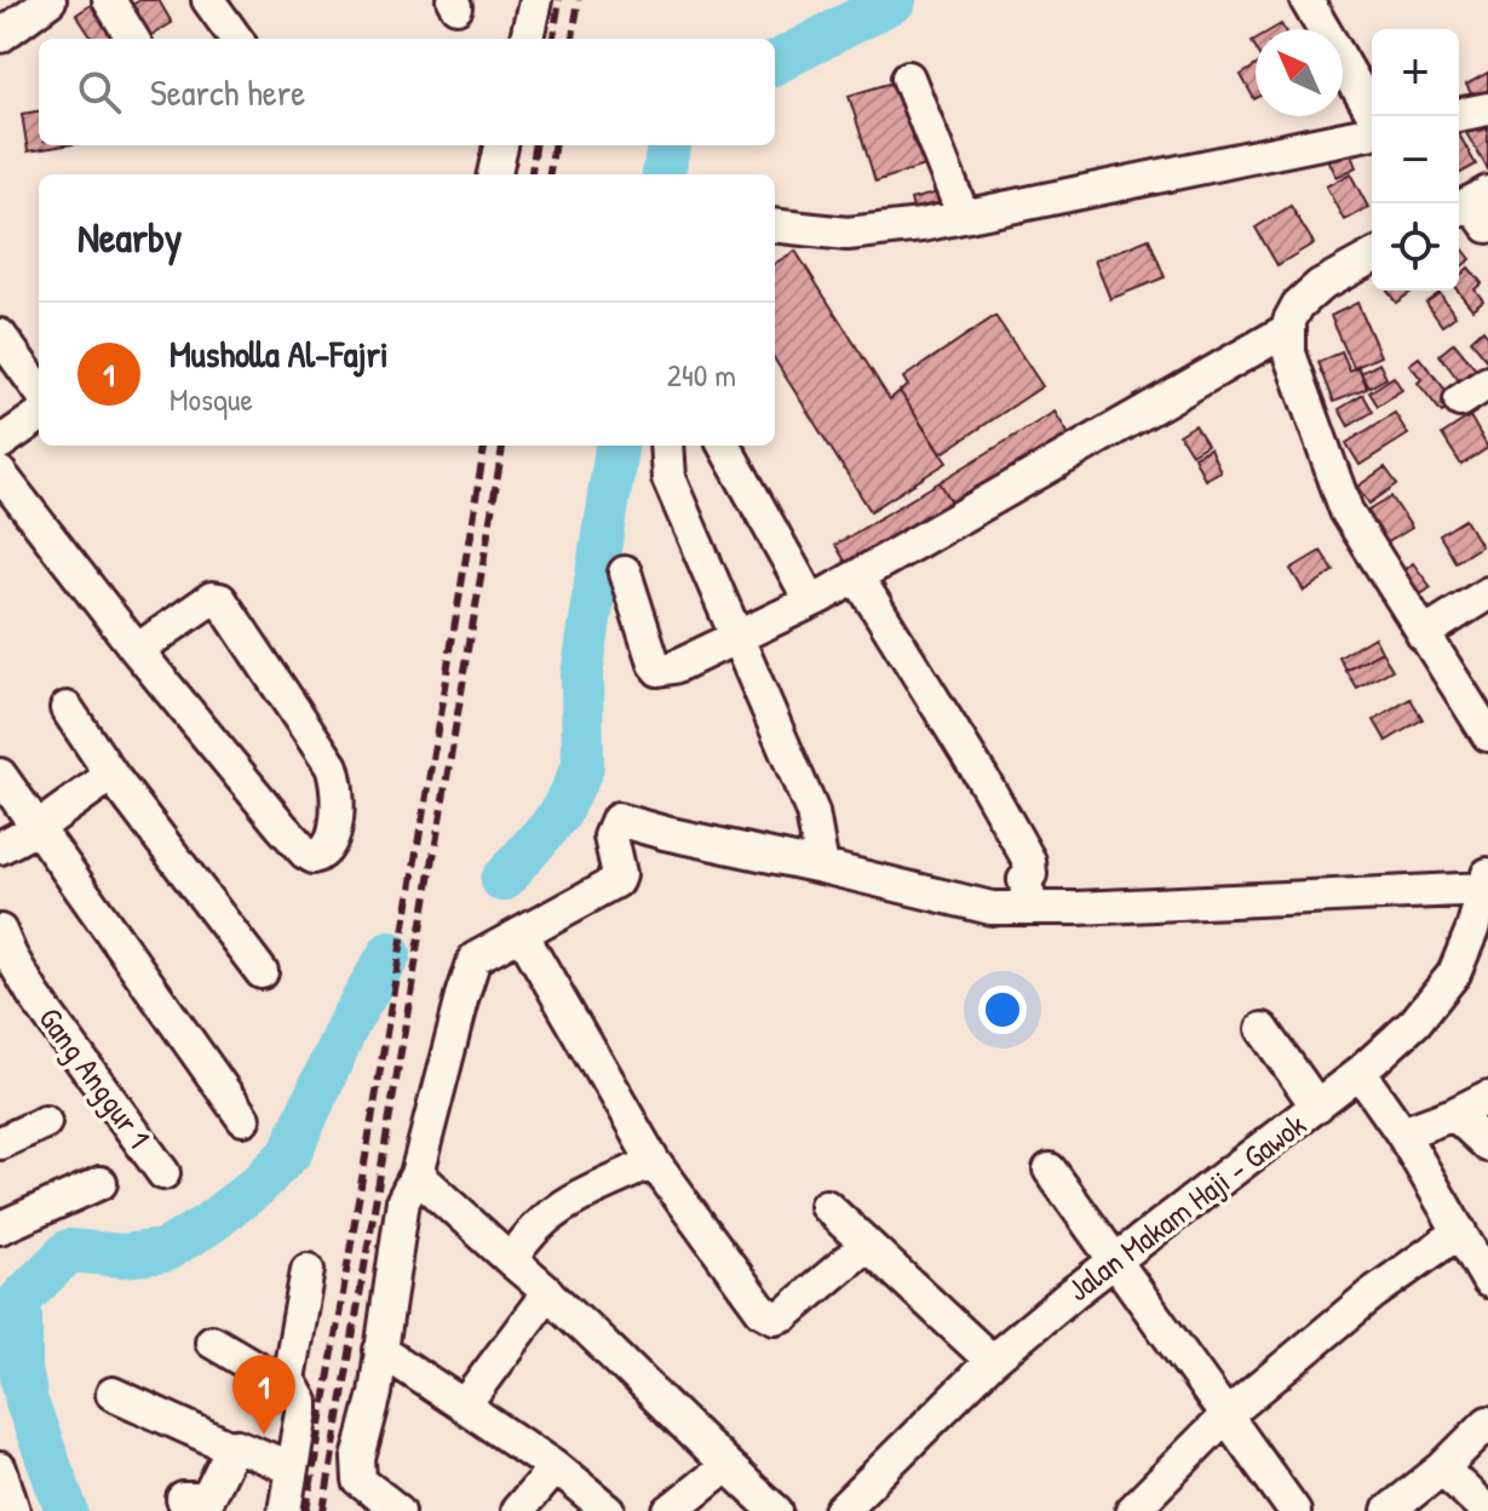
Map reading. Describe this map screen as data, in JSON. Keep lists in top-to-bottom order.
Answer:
{
  "streets": {
    "street": ["Gang Anggur 1", "Jalan Makam Haji - Gawok"]
  },
  "north": "top left",
  "page": {
    "map_buttons": ["+", "−"],
    "search": "Search here",
    "heading": "Nearby",
    "list": [
      {
        "mark": "1",
        "name": "Musholla Al-Fajri",
        "note": "Mosque",
        "value": "240 m"
      }
    ],
    "pins": "1"
  }
}
